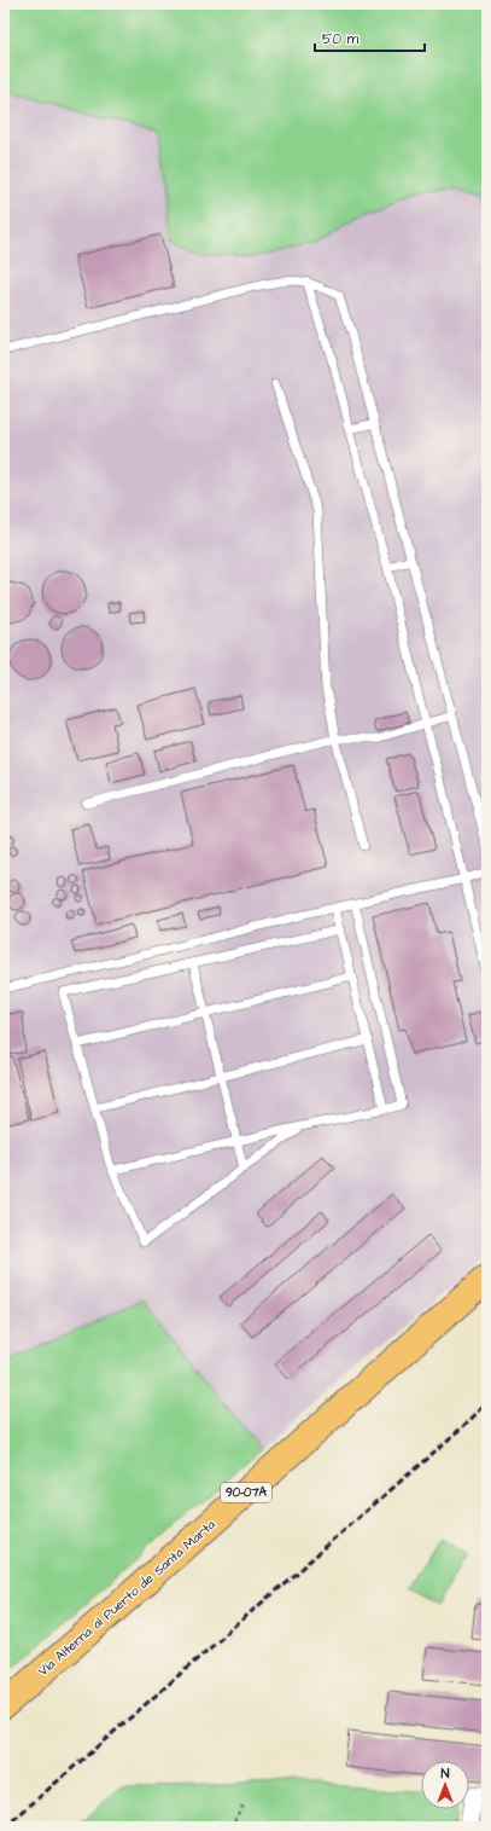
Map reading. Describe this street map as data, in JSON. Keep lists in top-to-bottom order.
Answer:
{
  "streets": {
    "main road": ["90-07A", "Vía Alterna al Puerto de Santa Marta"]
  },
  "scale_bar": "50 m",
  "north": "top"
}
